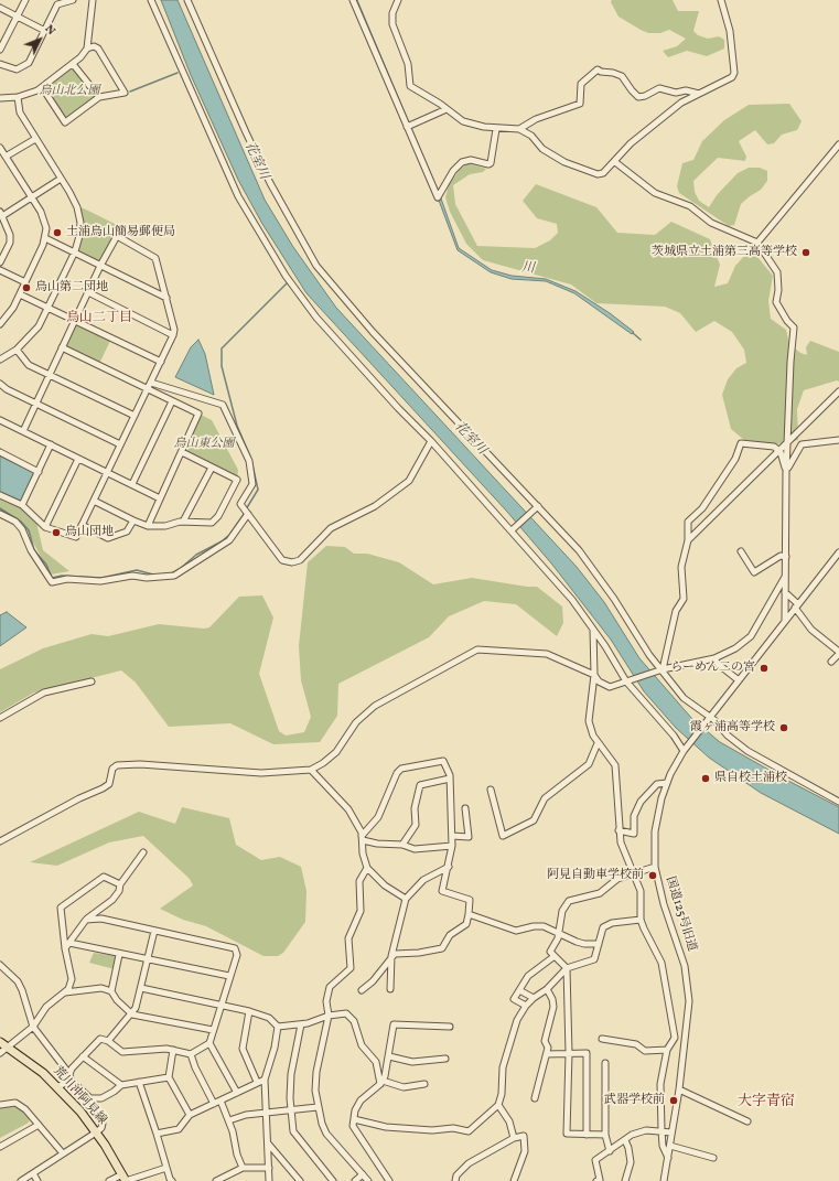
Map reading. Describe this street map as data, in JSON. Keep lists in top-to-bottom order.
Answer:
{
  "streets": {
    "main road": ["荒川沖阿見線"],
    "street": ["国道125号旧道"]
  },
  "districts": ["烏山二丁目", "大字青宿"],
  "water": ["花室川", "川"],
  "parks": ["烏山北公園", "烏山東公園"],
  "places": [
    "土浦烏山簡易郵便局",
    "茨城県立土浦第三高等学校",
    "烏山第二団地",
    "烏山団地",
    "らーめん二の宮",
    "霞ヶ浦高等学校",
    "県自校土浦校",
    "阿見自動車学校前",
    "武器学校前"
  ],
  "north": "top right"
}
